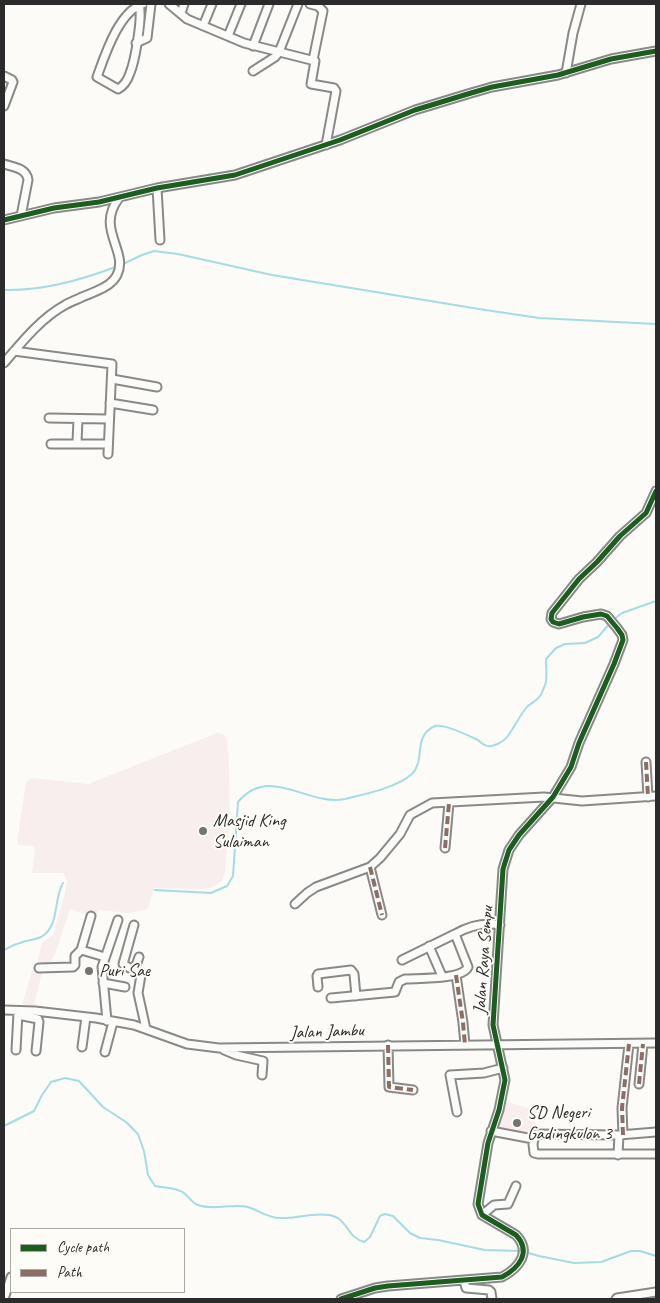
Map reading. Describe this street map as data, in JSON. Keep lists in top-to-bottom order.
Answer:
{
  "streets": {
    "street": ["Jalan Raya Sempu", "Jalan Jambu"]
  },
  "crossings": [
    ["Jalan Raya Sempu", "Jalan Jambu"]
  ],
  "places": ["Masjid King Sulaiman", "Puri Sae", "SD Negeri Gadingkulon 3"],
  "legend": ["Cycle path", "Path"]
}
